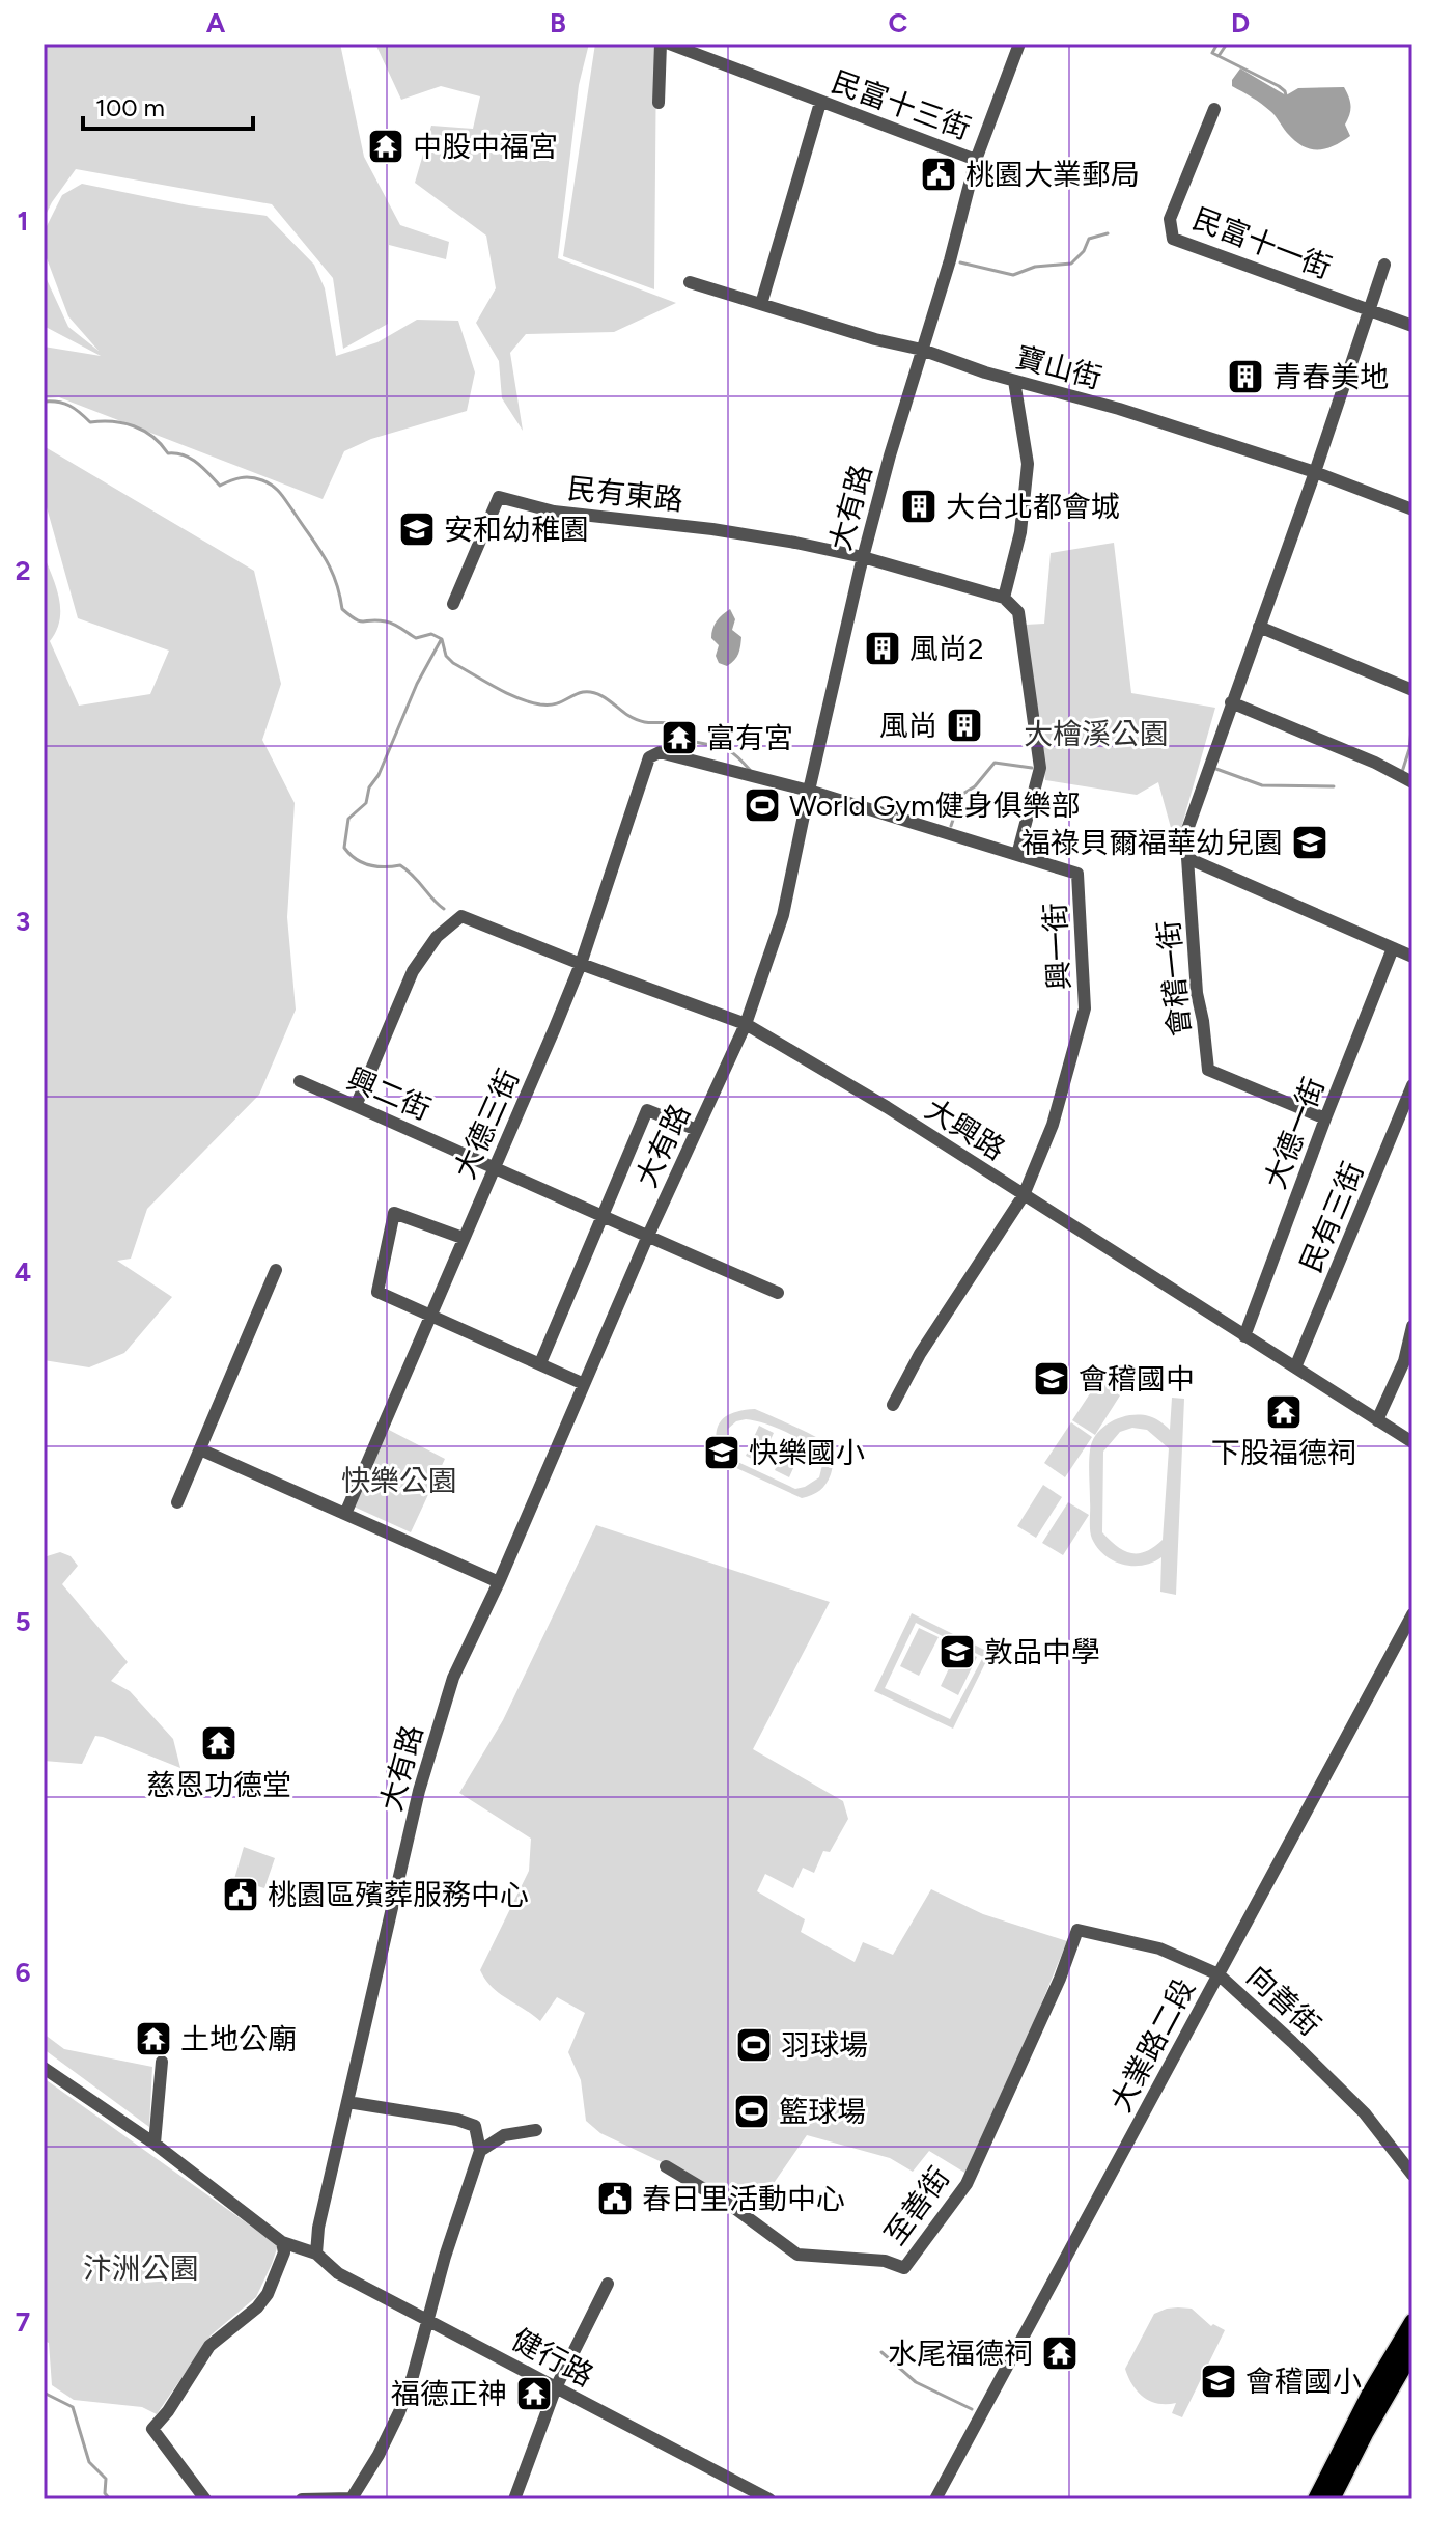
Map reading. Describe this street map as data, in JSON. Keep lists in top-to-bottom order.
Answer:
{
  "streets": {
    "street": [
      "民富十三街",
      "民富十一街",
      "寶山街",
      "民有東路",
      "大有路",
      "興一街",
      "會稽一街",
      "興二街",
      "大德三街",
      "大興路",
      "大德一街",
      "民有三街",
      "向善街",
      "大業路二段",
      "至善街",
      "健行路"
    ]
  },
  "crossings": [
    ["民富十三街", "大有路"],
    ["民富十一街", "會稽一街"],
    ["寶山街", "大有路"],
    ["寶山街", "會稽一街"],
    ["民有東路", "大有路"],
    ["大有路", "興一街"],
    ["大有路", "興二街"],
    ["大有路", "大興路"],
    ["大有路", "健行路"],
    ["興一街", "大德三街"],
    ["興一街", "大興路"],
    ["會稽一街", "大德一街"],
    ["興二街", "大德三街"],
    ["興二街", "大興路"],
    ["大德三街", "大興路"],
    ["大興路", "大德一街"],
    ["大興路", "民有三街"],
    ["向善街", "大業路二段"],
    ["向善街", "至善街"]
  ],
  "parks": ["大檜溪公園", "快樂公園", "汴洲公園"],
  "places": {
    "temple": [
      "中股中福宮",
      "富有宮",
      "下股福德祠",
      "慈恩功德堂",
      "土地公廟",
      "水尾福德祠",
      "福德正神"
    ],
    "public building": ["桃園大業郵局", "桃園區殯葬服務中心", "春日里活動中心"],
    "building": [
      "青春美地",
      "大台北都會城",
      "風尚2",
      "風尚"
    ],
    "school or university": [
      "安和幼稚園",
      "福祿貝爾福華幼兒園",
      "會稽國中",
      "快樂國小",
      "敦品中學",
      "會稽國小"
    ],
    "sports": ["World Gym健身俱樂部", "羽球場", "籃球場"]
  },
  "scale_bar": "100 m",
  "grid": {
    "columns": [
      "A",
      "B",
      "C",
      "D"
    ],
    "rows": [
      "1",
      "2",
      "3",
      "4",
      "5",
      "6",
      "7"
    ]
  }
}
